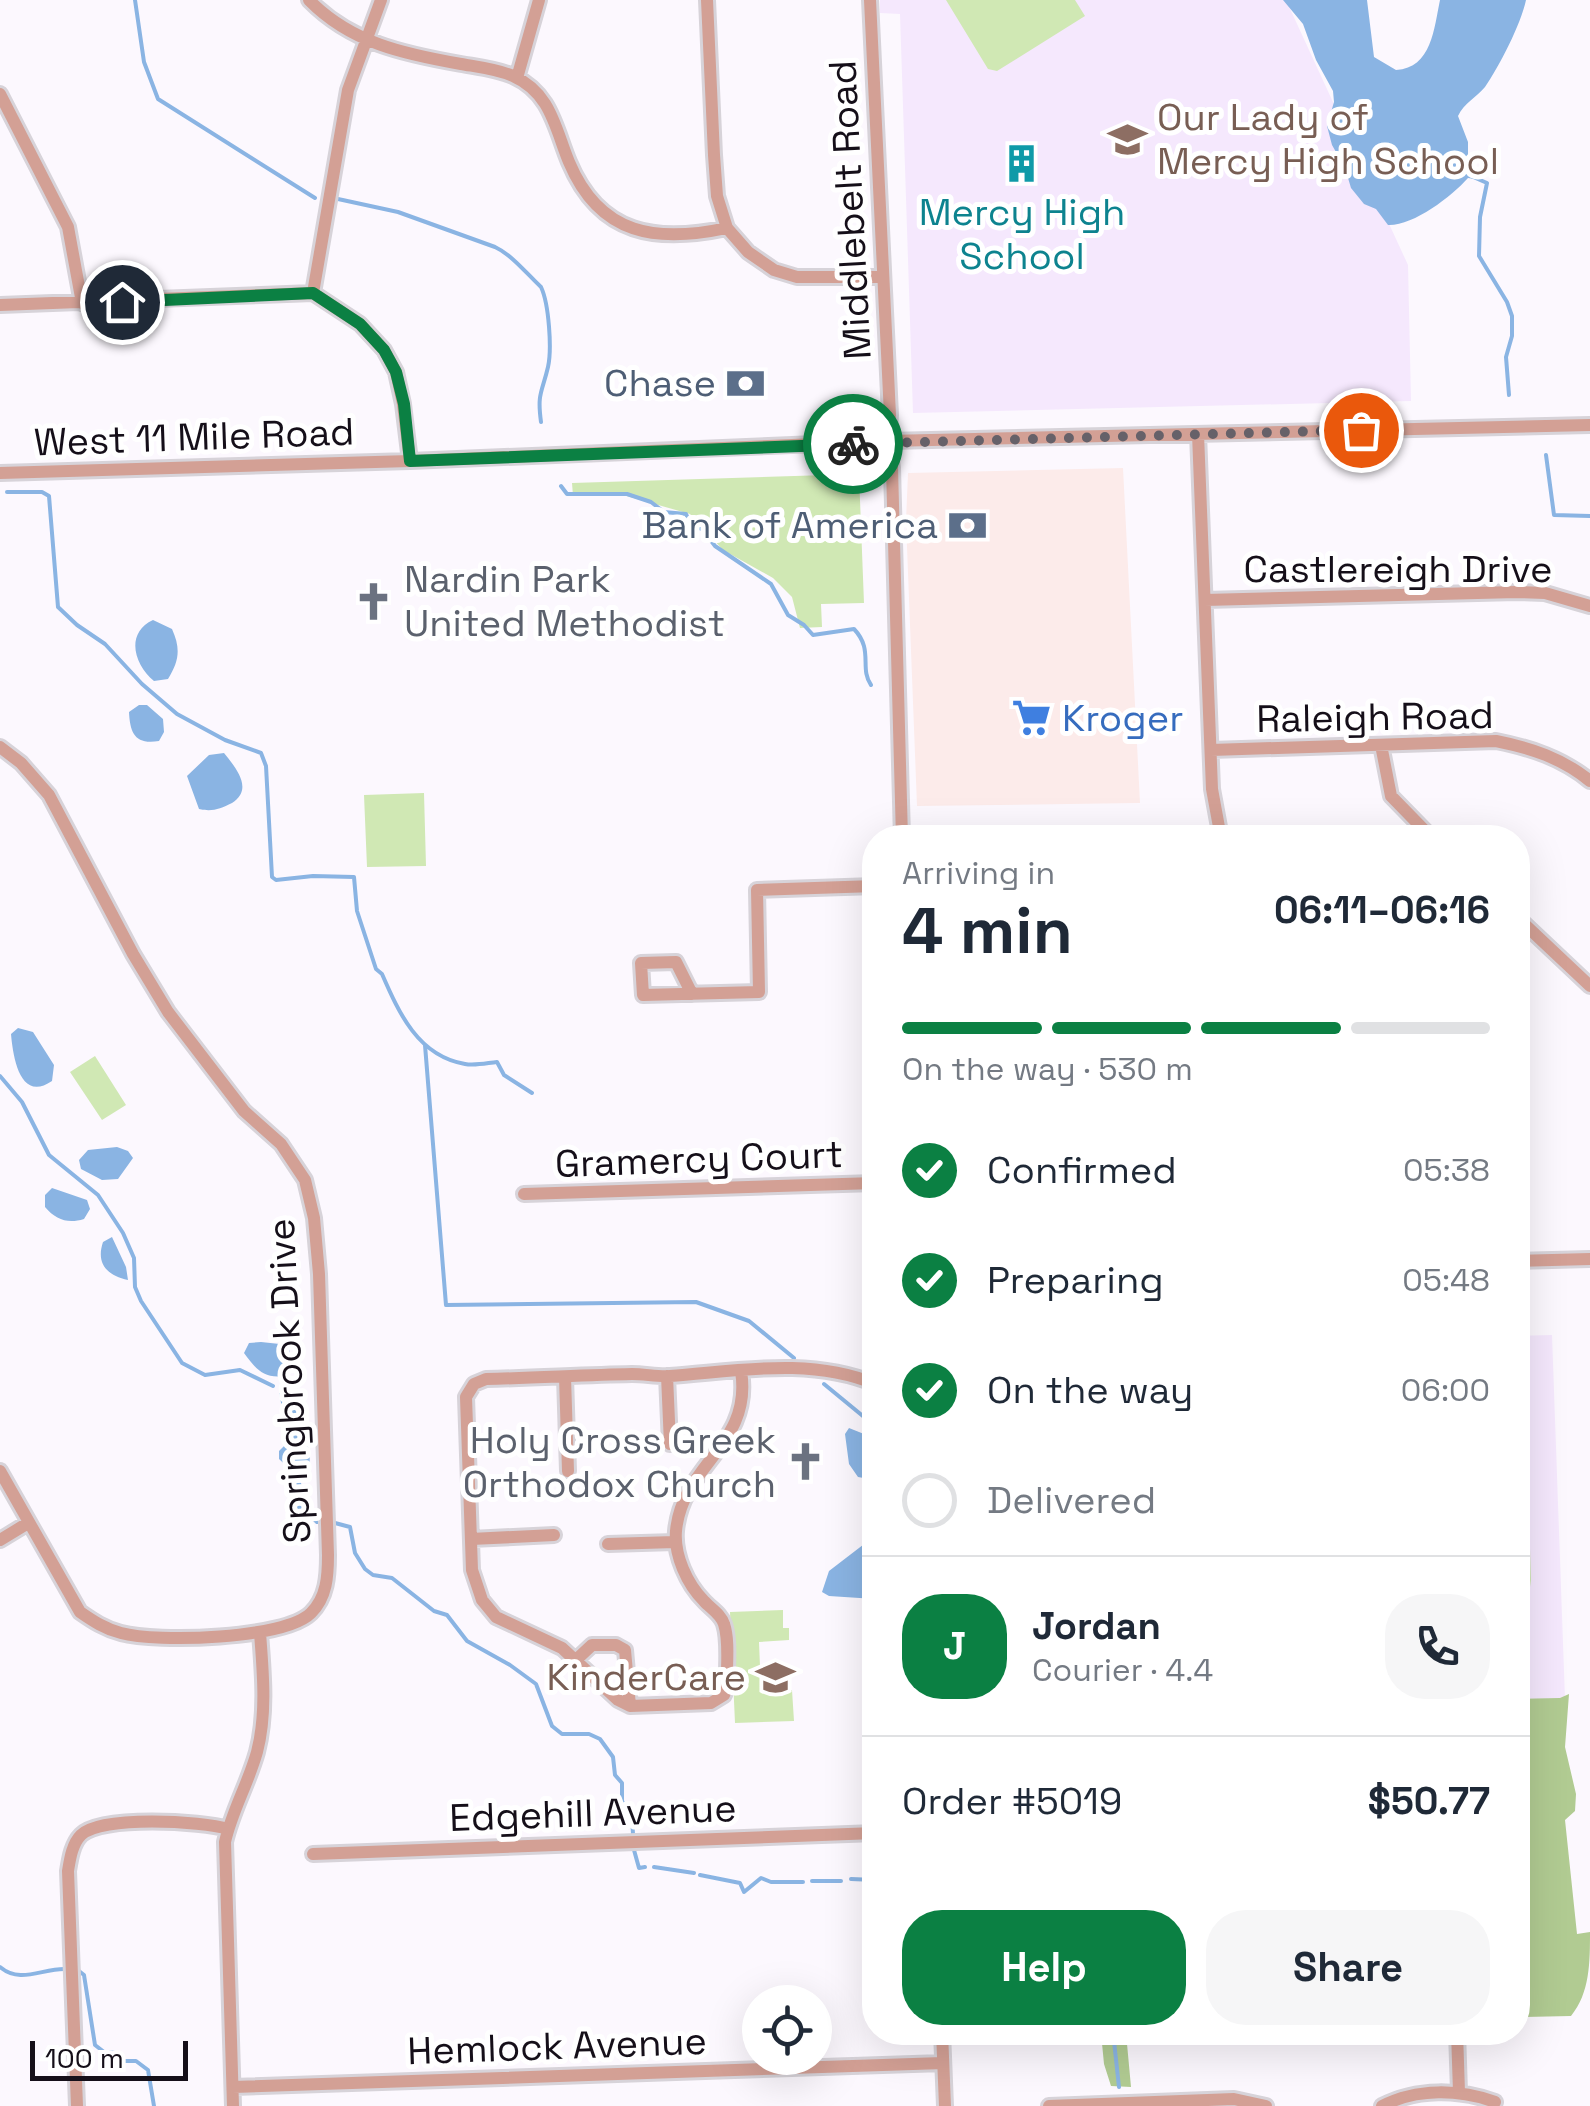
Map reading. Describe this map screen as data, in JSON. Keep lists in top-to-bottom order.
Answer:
{
  "streets": {
    "street": [
      "Middlebelt Road",
      "West 11 Mile Road",
      "Castlereigh Drive",
      "Raleigh Road",
      "Gramercy Court",
      "Springbrook Drive",
      "Edgehill Avenue",
      "Hemlock Avenue"
    ]
  },
  "crossings": [
    ["Middlebelt Road", "West 11 Mile Road"]
  ],
  "places": {
    "school or university": ["Our Lady of Mercy High School", "KinderCare"],
    "building": ["Mercy High School"],
    "bank": ["Chase", "Bank of America"],
    "church": ["Nardin Park United Methodist", "Holy Cross Greek Orthodox Church"],
    "supermarket": ["Kroger"]
  },
  "scale_bar": "100 m",
  "page": {
    "heading": ["4 min", "Arriving in", "06:11–06:16"],
    "panel": [
      "Jordan",
      "Courier · 4.4",
      "Order #5019",
      "$50.77"
    ],
    "bar": "On the way · 530 m",
    "list": [
      ["Confirmed", "05:38"],
      ["Preparing", "05:48"],
      ["On the way", "06:00"],
      "Delivered"
    ],
    "round": "J",
    "buttons": ["Help", "Share"],
    "scale": "100 m"
  }
}
